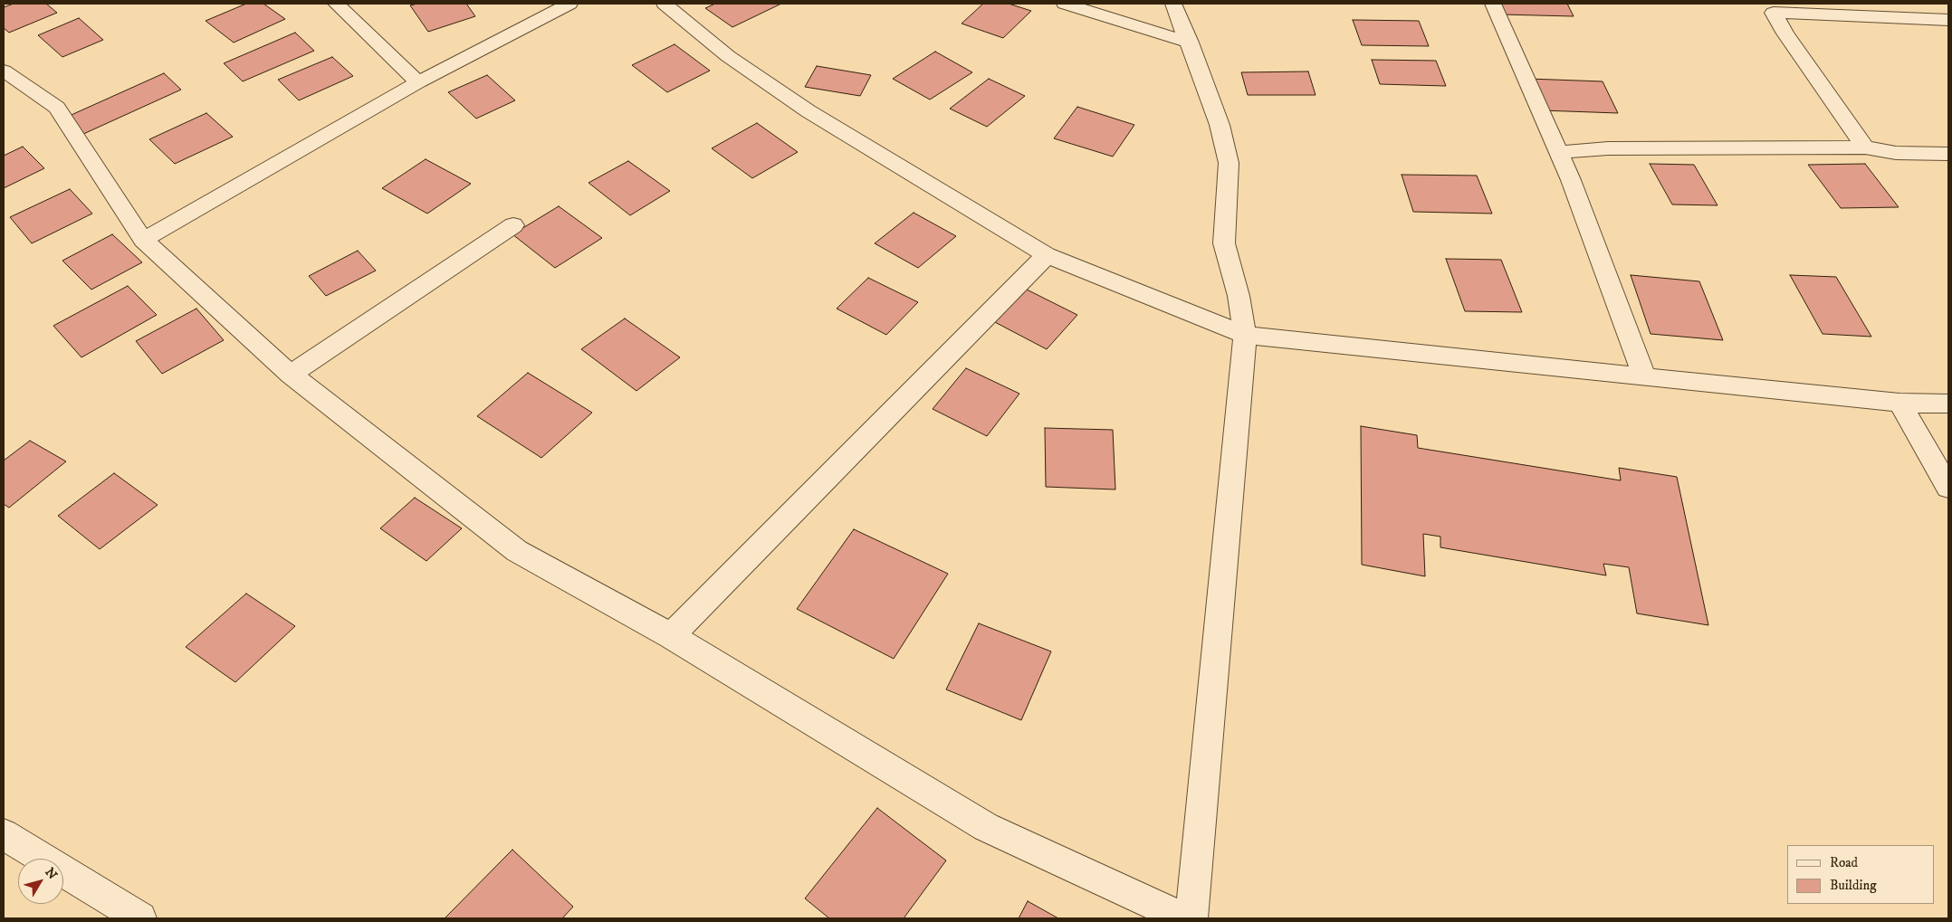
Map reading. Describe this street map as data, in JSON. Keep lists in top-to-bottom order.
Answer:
{
  "legend": ["Road", "Building"],
  "north": "top right"
}
